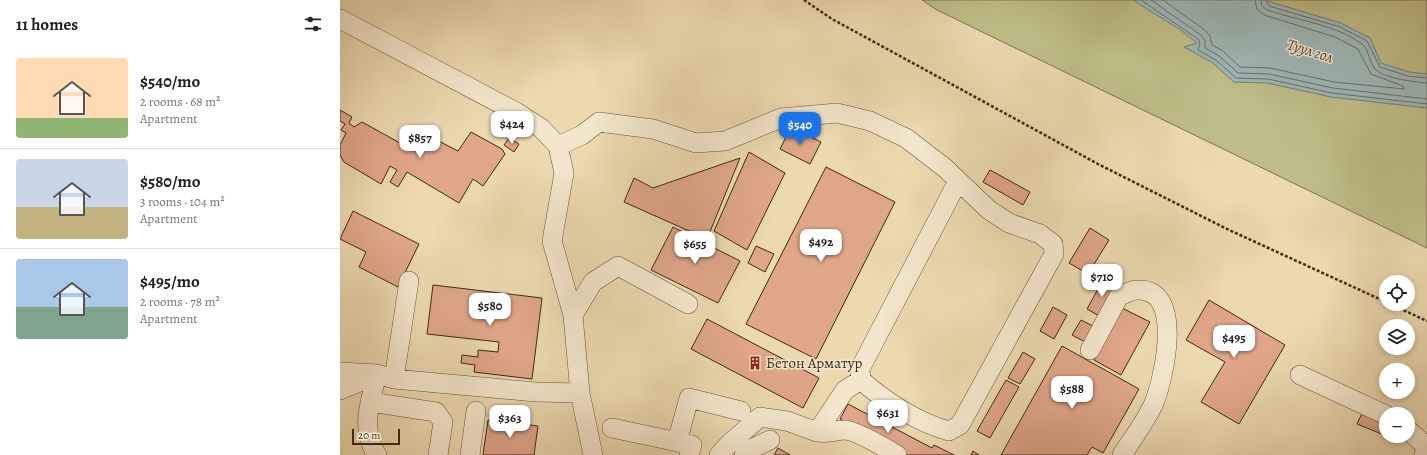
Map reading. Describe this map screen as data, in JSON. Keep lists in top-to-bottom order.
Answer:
{
  "water": ["Туул гол"],
  "places": {
    "building": ["Бетон Арматур"]
  },
  "scale_bar": "20 m",
  "page": {
    "heading": "11 homes",
    "list": [
      {
        "name": "$540/mo",
        "note": "2 rooms · 68 m² · Apartment"
      },
      {
        "name": "$580/mo",
        "note": "3 rooms · 104 m² · Apartment"
      },
      {
        "name": "$495/mo",
        "note": "2 rooms · 78 m² · Apartment"
      }
    ],
    "price": [
      "$424",
      "$540",
      "$857",
      "$492",
      "$655",
      "$710",
      "$580",
      "$495",
      "$588",
      "$631",
      "$363"
    ],
    "map_buttons": ["+", "−"],
    "scale": "20 m"
  }
}
